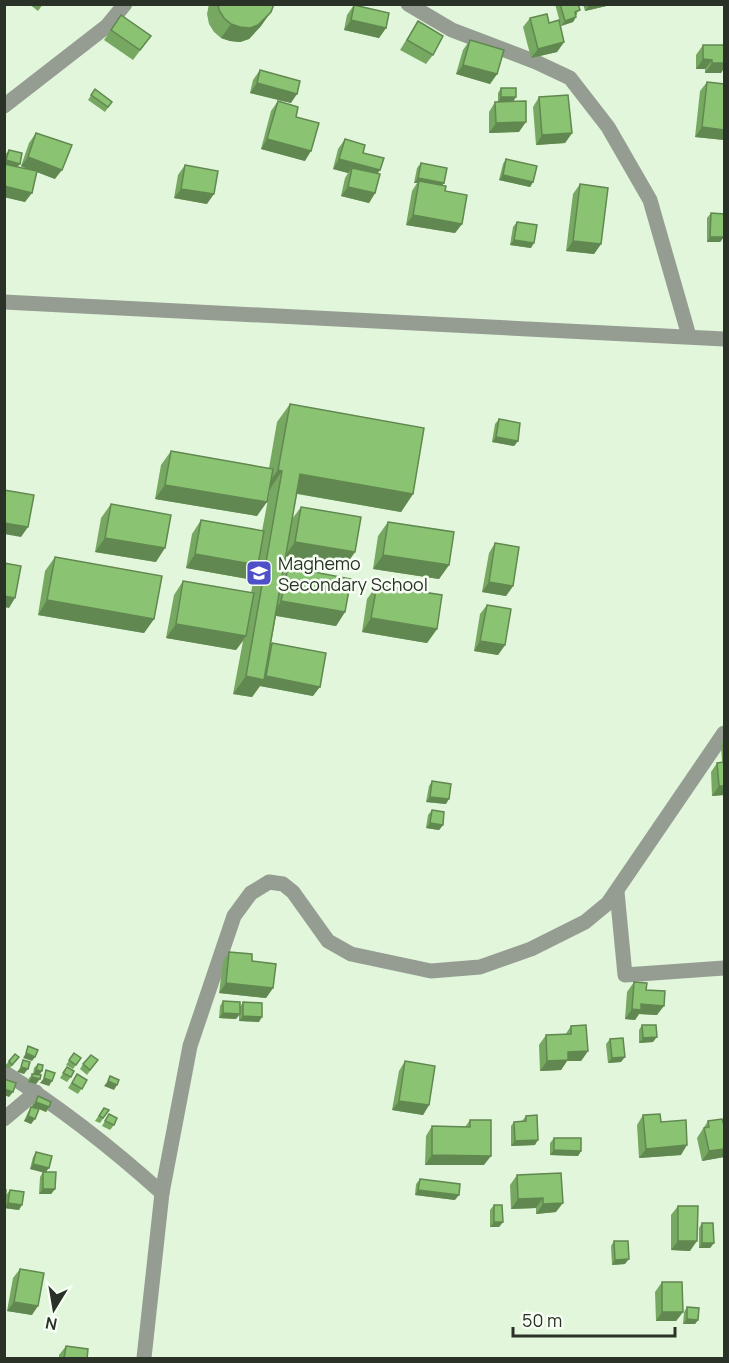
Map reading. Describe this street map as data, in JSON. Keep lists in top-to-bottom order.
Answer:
{
  "places": {
    "school or university": ["Maghemo Secondary School"]
  },
  "scale_bar": "50 m",
  "north": "bottom"
}
